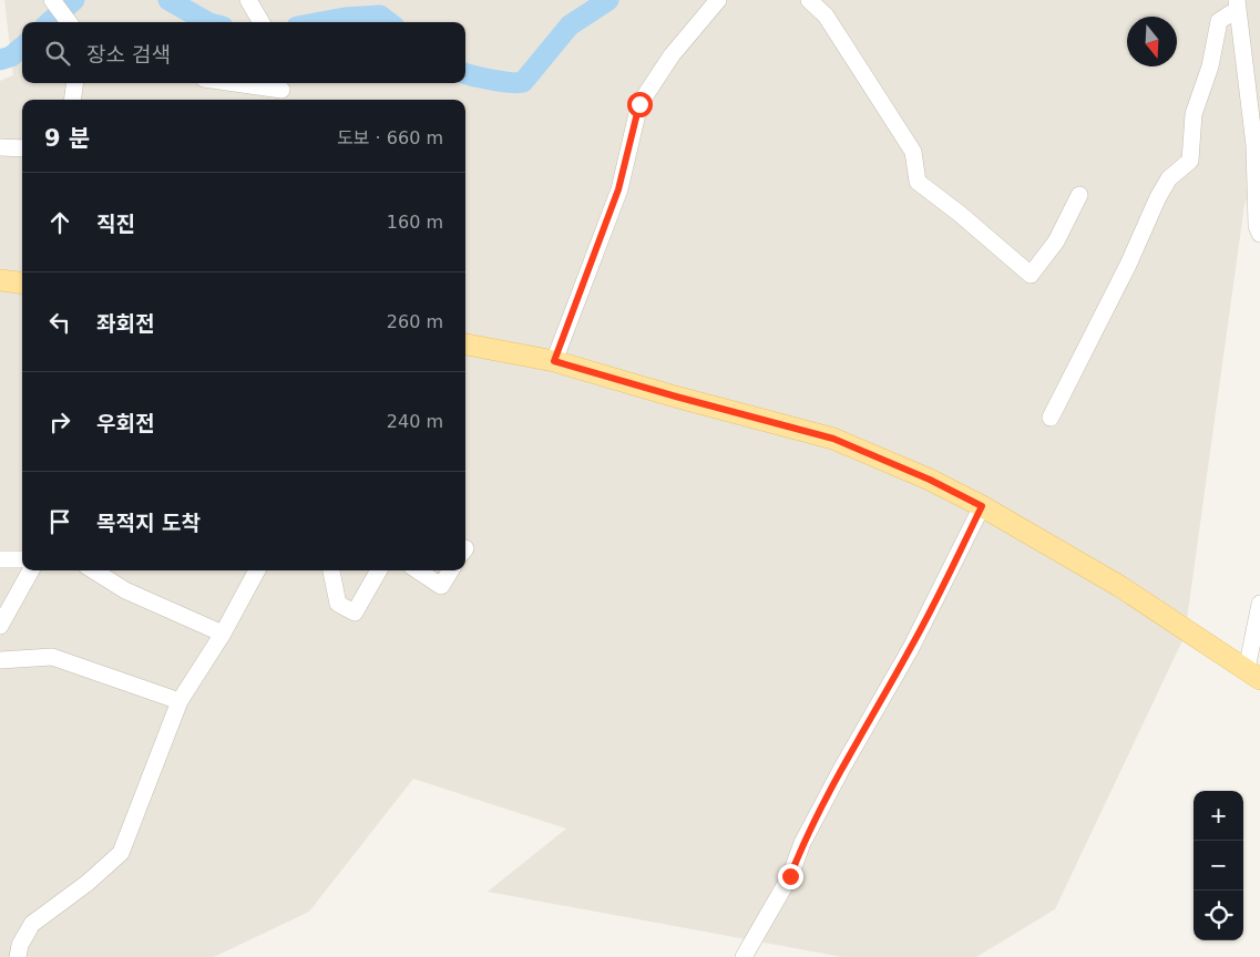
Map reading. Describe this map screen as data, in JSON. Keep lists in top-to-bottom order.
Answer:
{
  "north": "bottom",
  "page": {
    "search": "장소 검색",
    "heading": ["9 분", "도보 · 660 m"],
    "list": [
      ["직진", "160 m"],
      ["좌회전", "260 m"],
      ["우회전", "240 m"],
      "목적지 도착"
    ],
    "map_buttons": ["+", "−"]
  }
}
